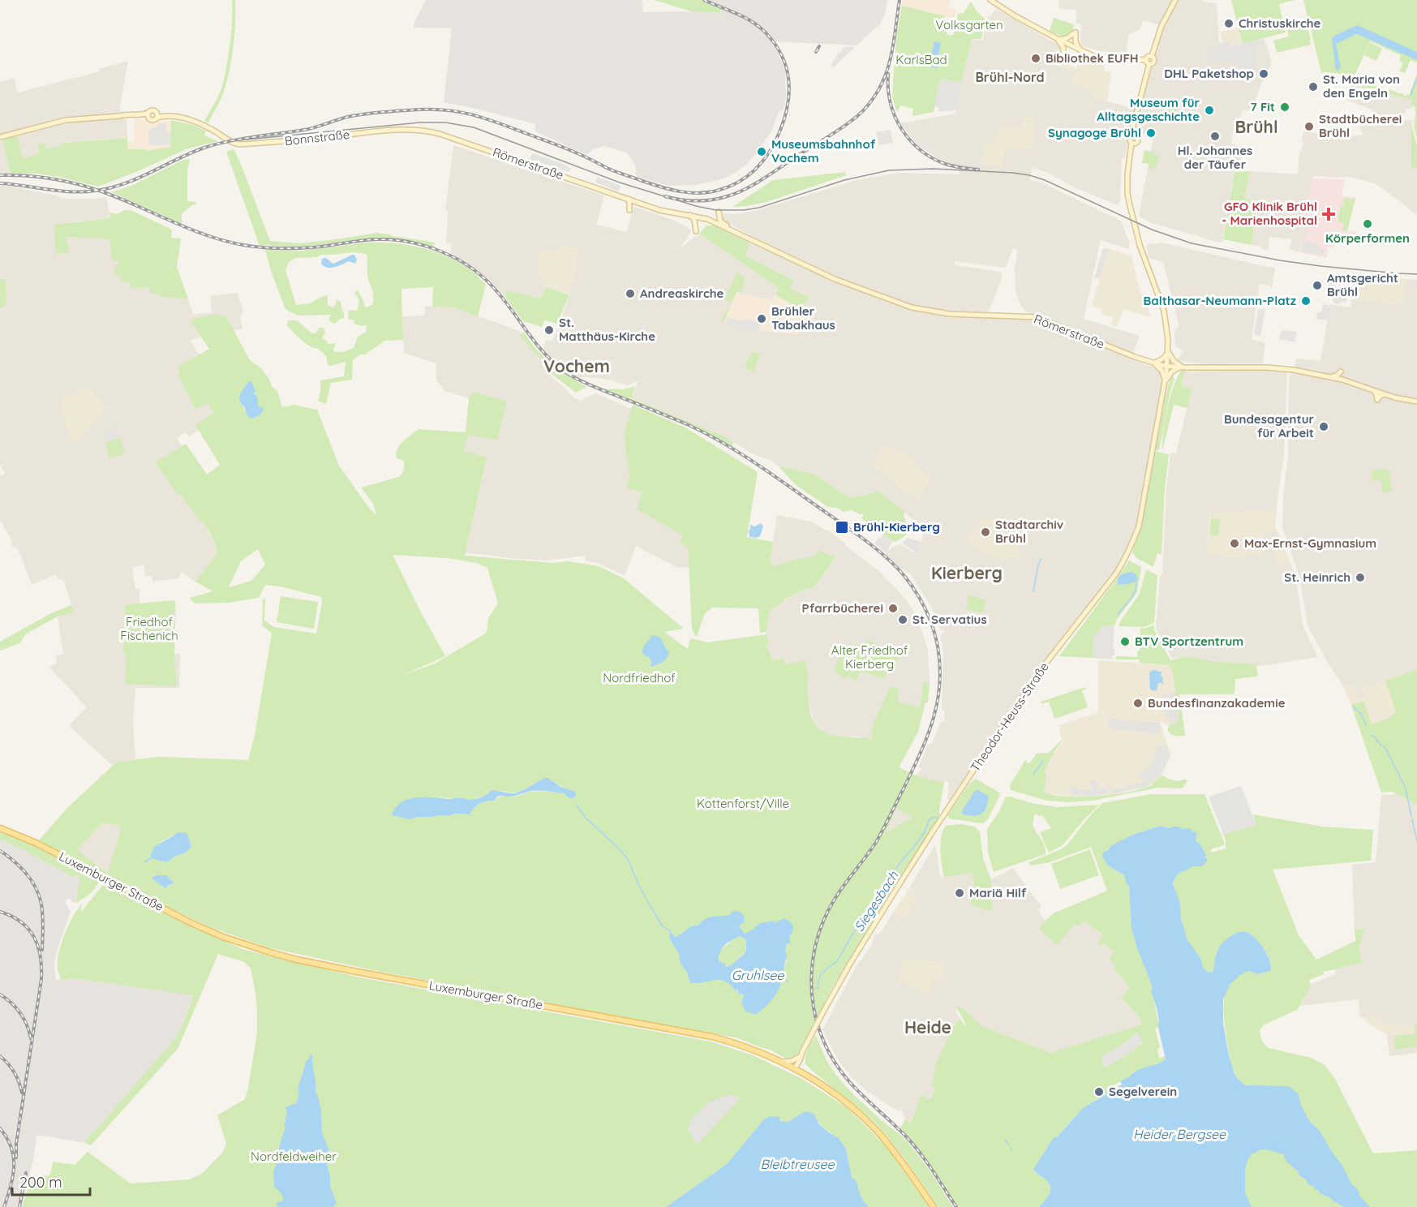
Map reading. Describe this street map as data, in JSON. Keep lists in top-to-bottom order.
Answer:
{
  "streets": {
    "main road": [
      "Bonnstraße",
      "Römerstraße",
      "Theodor-Heuss-Straße",
      "Luxemburger Straße"
    ]
  },
  "crossings": [
    ["Bonnstraße", "Römerstraße"],
    ["Römerstraße", "Theodor-Heuss-Straße"],
    ["Theodor-Heuss-Straße", "Luxemburger Straße"]
  ],
  "districts": [
    "Brühl-Nord",
    "Brühl",
    "Vochem",
    "Kierberg",
    "Heide"
  ],
  "water": [
    "Siegesbach",
    "Gruhlsee",
    "Heider Bergsee",
    "Bleibtreusee"
  ],
  "parks": [
    "Volksgarten",
    "KarlsBad",
    "Friedhof Fischenich",
    "Alter Friedhof Kierberg",
    "Nordfriedhof",
    "Kottenforst/Ville",
    "Nordfeldweiher"
  ],
  "places": {
    "other": [
      "Christuskirche",
      "Bibliothek EUFH",
      "DHL Paketshop",
      "St. Maria von den Engeln",
      "7 Fit",
      "Museum für Alltagsgeschichte",
      "Stadtbücherei Brühl",
      "Synagoge Brühl",
      "Hl. Johannes der Täufer",
      "Museumsbahnhof Vochem",
      "Körperformen",
      "Amtsgericht Brühl",
      "Andreaskirche",
      "Balthasar-Neumann-Platz",
      "Brühler Tabakhaus",
      "St. Matthäus-Kirche",
      "Bundesagentur für Arbeit",
      "Stadtarchiv Brühl",
      "Max-Ernst-Gymnasium",
      "St. Heinrich",
      "Pfarrbücherei",
      "St. Servatius",
      "BTV Sportzentrum",
      "Bundesfinanzakademie",
      "Mariä Hilf",
      "Segelverein"
    ],
    "health": ["GFO Klinik Brühl - Marienhospital"],
    "transit": ["Brühl-Kierberg"]
  },
  "scale_bar": "200 m"
}
